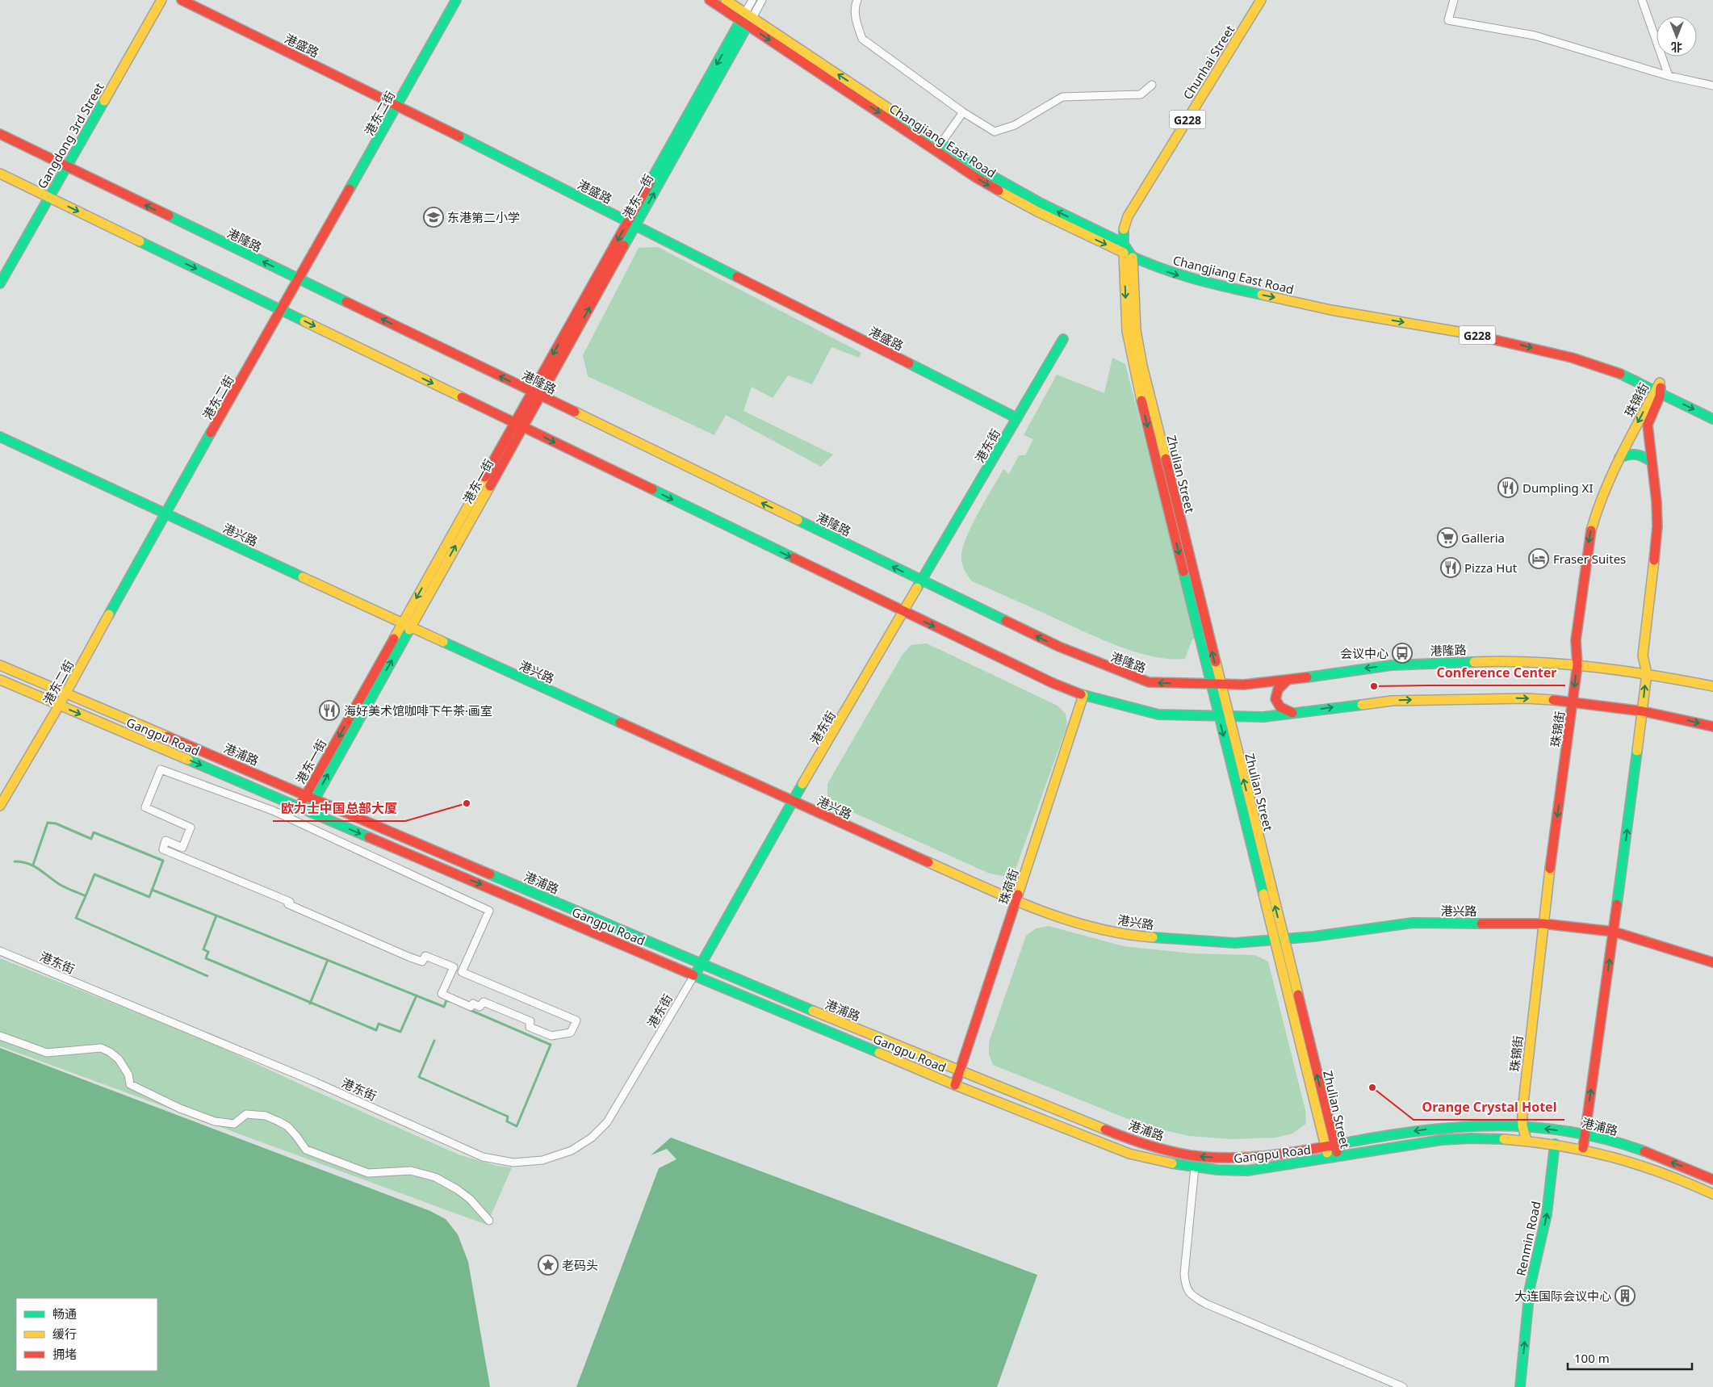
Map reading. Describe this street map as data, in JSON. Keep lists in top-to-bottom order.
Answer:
{
  "streets": {
    "main road": [
      "港盛路",
      "Chunhai Street",
      "港东二街",
      "G228",
      "Gangdong 3rd Street",
      "Changjiang East Road",
      "港东一街",
      "港隆路",
      "珠锦街",
      "港东街",
      "Zhulian Street",
      "港兴路",
      "Gangpu Road",
      "港浦路",
      "珠荷街",
      "Renmin Road"
    ]
  },
  "crossings": [
    ["港盛路", "港东二街"],
    ["港盛路", "港东一街"],
    ["港盛路", "港东街"],
    ["Chunhai Street", "Changjiang East Road"],
    ["Chunhai Street", "Zhulian Street"],
    ["港东二街", "港隆路"],
    ["港东二街", "港兴路"],
    ["港东二街", "Gangpu Road"],
    ["港东二街", "港浦路"],
    ["Gangdong 3rd Street", "港隆路"],
    ["Changjiang East Road", "港东一街"],
    ["Changjiang East Road", "珠锦街"],
    ["Changjiang East Road", "Zhulian Street"],
    ["港东一街", "港隆路"],
    ["港东一街", "港兴路"],
    ["港东一街", "Gangpu Road"],
    ["港东一街", "港浦路"],
    ["港隆路", "珠锦街"],
    ["港隆路", "港东街"],
    ["港隆路", "Zhulian Street"],
    ["珠锦街", "港兴路"],
    ["珠锦街", "Gangpu Road"],
    ["珠锦街", "港浦路"],
    ["港东街", "港兴路"],
    ["港东街", "Gangpu Road"],
    ["港东街", "港浦路"],
    ["Zhulian Street", "港兴路"],
    ["Zhulian Street", "Gangpu Road"],
    ["Zhulian Street", "港浦路"],
    ["港兴路", "珠荷街"],
    ["Gangpu Road", "珠荷街"],
    ["Gangpu Road", "Renmin Road"],
    ["港浦路", "珠荷街"]
  ],
  "one_way": ["Gangpu Road", "港浦路", "Renmin Road"],
  "places": {
    "school or university": ["东港第二小学"],
    "restaurant": ["Dumpling XI", "Pizza Hut", "海好美术馆咖啡下午茶·画室"],
    "supermarket": ["Galleria"],
    "hotel": ["Fraser Suites"],
    "bus stop": ["会议中心"],
    "other": ["Conference Center", "欧力士中国总部大厦", "Orange Crystal Hotel"],
    "place": ["老码头"],
    "building": ["大连国际会议中心"]
  },
  "legend": ["畅通", "缓行", "拥堵"],
  "scale_bar": "100 m",
  "north": "bottom"
}
